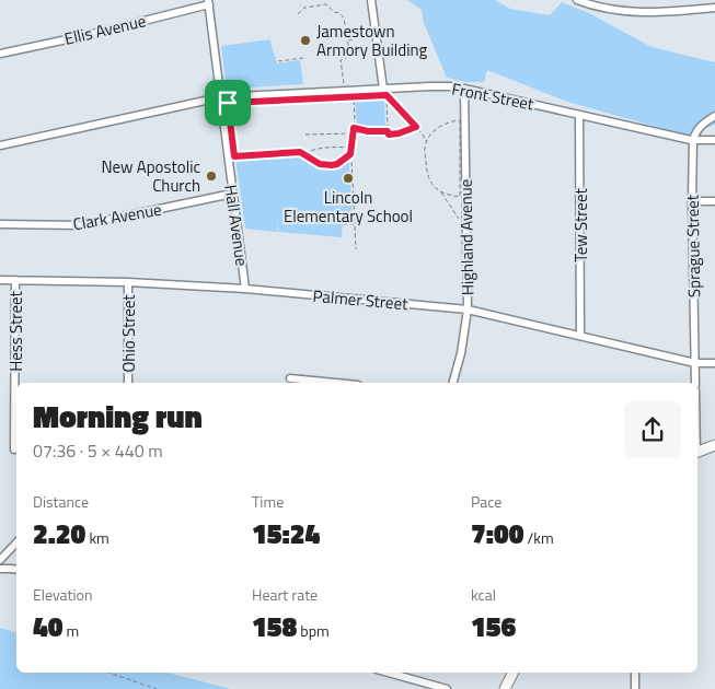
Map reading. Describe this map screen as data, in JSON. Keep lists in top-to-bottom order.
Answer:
{
  "streets": {
    "street": [
      "Ellis Avenue",
      "Front Street",
      "Clark Avenue",
      "Hall Avenue",
      "Tew Street",
      "Highland Avenue",
      "Sprague Street",
      "Palmer Street",
      "Hess Street",
      "Ohio Street"
    ]
  },
  "crossings": [
    ["Ellis Avenue", "Hall Avenue"],
    ["Front Street", "Hall Avenue"],
    ["Front Street", "Tew Street"],
    ["Front Street", "Highland Avenue"],
    ["Front Street", "Sprague Street"],
    ["Clark Avenue", "Hall Avenue"],
    ["Hall Avenue", "Palmer Street"],
    ["Tew Street", "Palmer Street"],
    ["Highland Avenue", "Palmer Street"],
    ["Sprague Street", "Palmer Street"],
    ["Palmer Street", "Hess Street"],
    ["Palmer Street", "Ohio Street"]
  ],
  "places": ["Jamestown Armory Building", "New Apostolic Church", "Lincoln Elementary School"],
  "page": {
    "heading": ["Morning run", "07:36 · 5 × 440 m"],
    "stats": [
      ["Distance", "2.20 km"],
      ["Time", "15:24"],
      ["Pace", "7:00 /km"],
      ["Elevation", "40 m"],
      ["Heart rate", "158 bpm"],
      ["kcal", "156"]
    ]
  }
}
